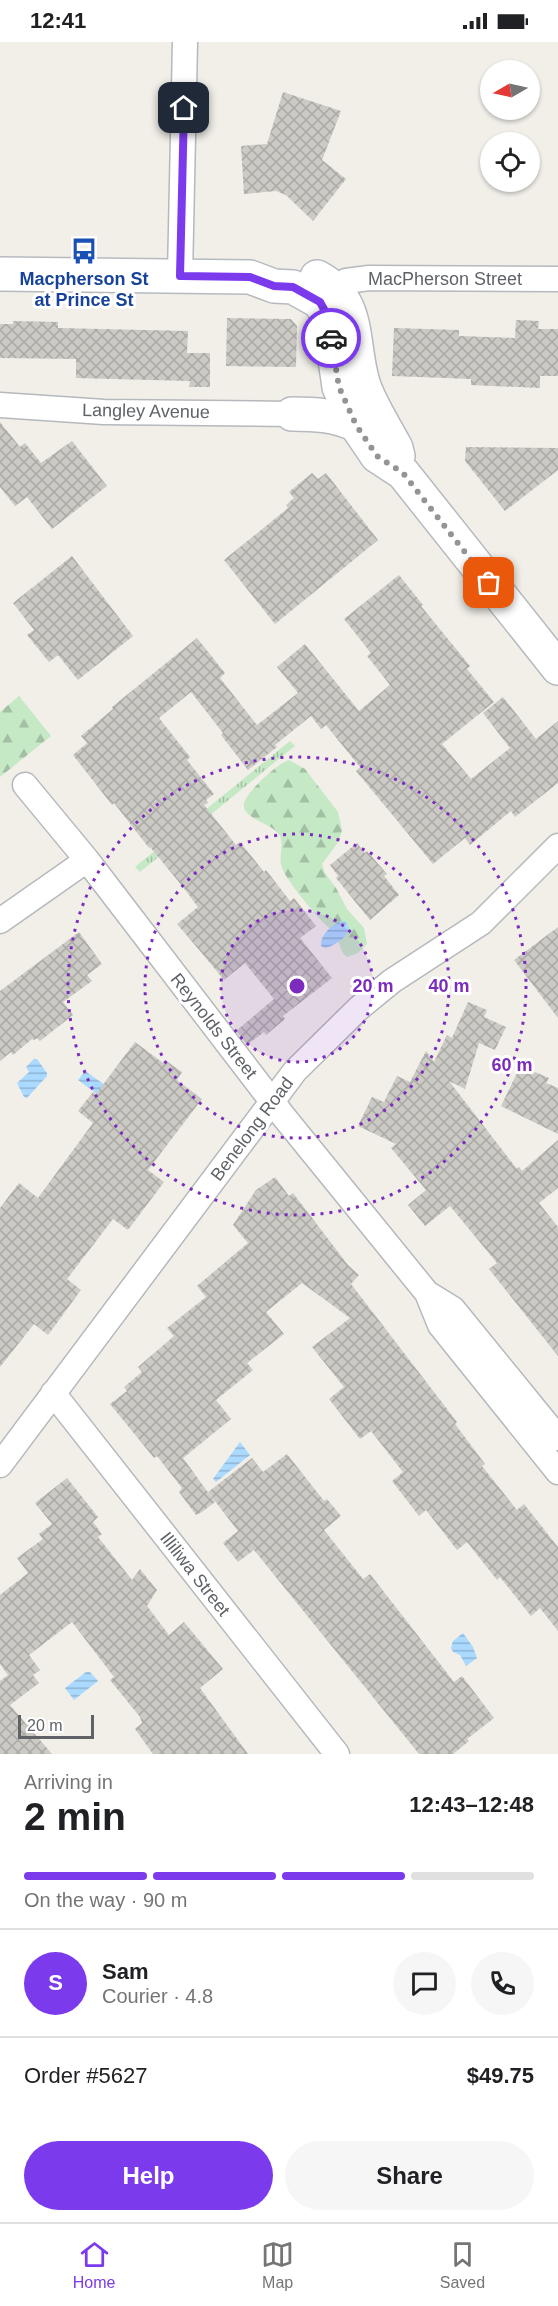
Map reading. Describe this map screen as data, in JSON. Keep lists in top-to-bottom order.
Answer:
{
  "streets": {
    "street": [
      "MacPherson Street",
      "Langley Avenue",
      "Reynolds Street",
      "Benelong Road",
      "Illiliwa Street"
    ]
  },
  "crossings": [
    ["Reynolds Street", "Benelong Road"],
    ["Benelong Road", "Illiliwa Street"]
  ],
  "places": {
    "bus stop": ["Macpherson St at Prince St"]
  },
  "scale_bar": "20 m",
  "north": "left",
  "page": {
    "status": "12:41",
    "scale": "20 m",
    "heading": ["2 min", "Arriving in", "12:43–12:48"],
    "panel": [
      "Sam",
      "Courier · 4.8",
      "Order #5627",
      "$49.75"
    ],
    "bar": "On the way · 90 m",
    "round": "S",
    "buttons": ["Help", "Share"],
    "tabs": ["Home", "Map", "Saved"]
  },
  "rings": ["20 m", "40 m", "60 m"]
}
